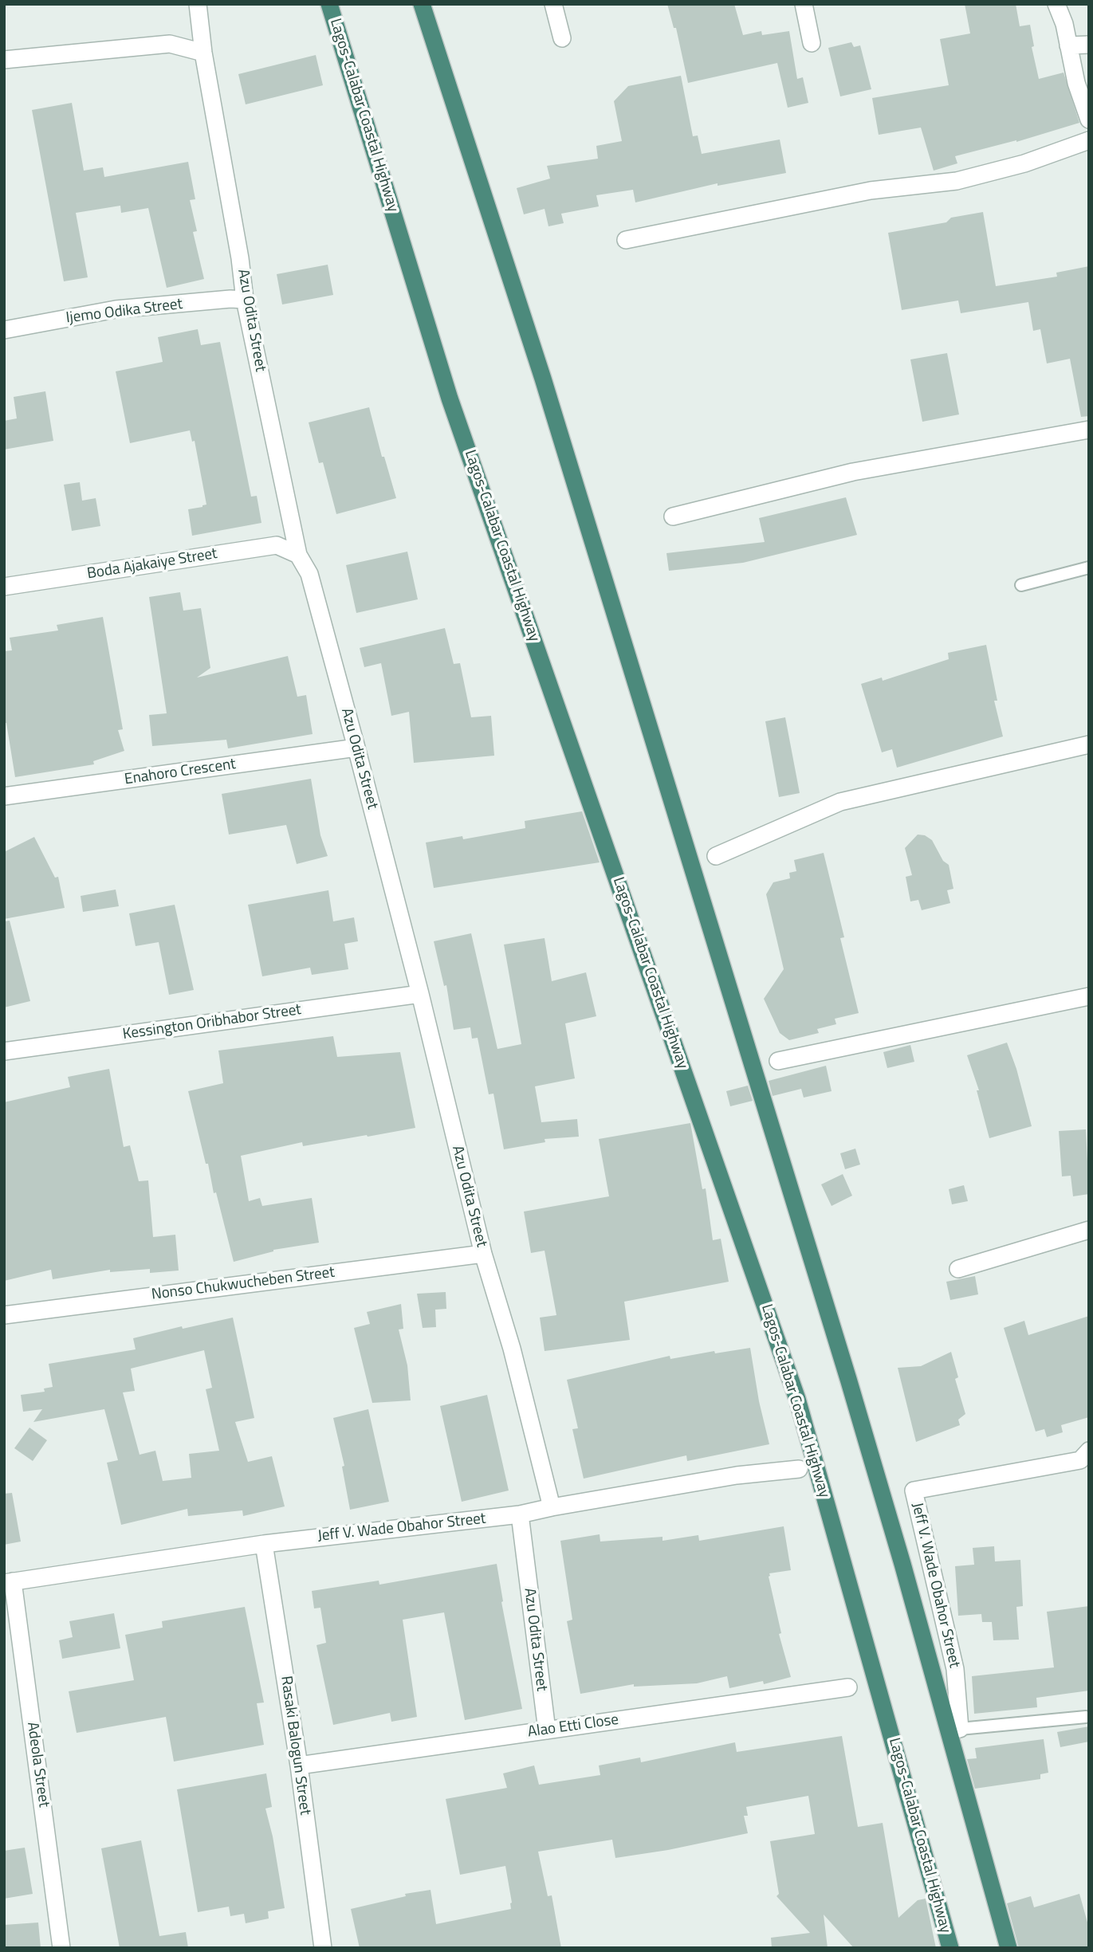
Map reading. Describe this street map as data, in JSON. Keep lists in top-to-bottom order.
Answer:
{
  "streets": {
    "highway": ["Lagos-Calabar Coastal Highway"],
    "street": [
      "Ijemo Odika Street",
      "Azu Odita Street",
      "Boda Ajakaiye Street",
      "Enahoro Crescent",
      "Kessington Oribhabor Street",
      "Nonso Chukwucheben Street",
      "Jeff V. Wade Obahor Street",
      "Alao Etti Close",
      "Rasaki Balogun Street",
      "Adeola Street"
    ]
  },
  "crossings": [
    ["Ijemo Odika Street", "Azu Odita Street"],
    ["Azu Odita Street", "Boda Ajakaiye Street"],
    ["Azu Odita Street", "Enahoro Crescent"],
    ["Azu Odita Street", "Kessington Oribhabor Street"],
    ["Azu Odita Street", "Nonso Chukwucheben Street"],
    ["Azu Odita Street", "Jeff V. Wade Obahor Street"],
    ["Azu Odita Street", "Alao Etti Close"],
    ["Jeff V. Wade Obahor Street", "Rasaki Balogun Street"],
    ["Jeff V. Wade Obahor Street", "Adeola Street"],
    ["Alao Etti Close", "Rasaki Balogun Street"]
  ]
}
